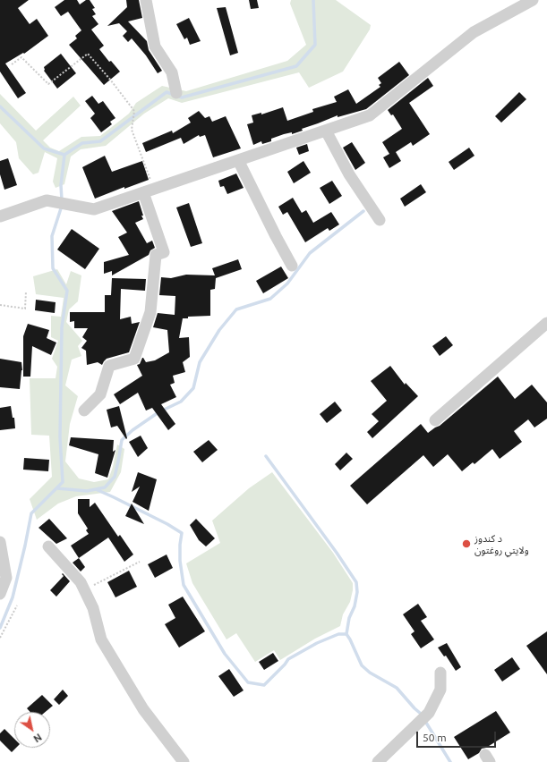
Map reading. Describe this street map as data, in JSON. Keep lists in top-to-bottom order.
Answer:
{
  "places": ["د کندوز ولایتي روغتون"],
  "scale_bar": "50 m",
  "north": "bottom right"
}
